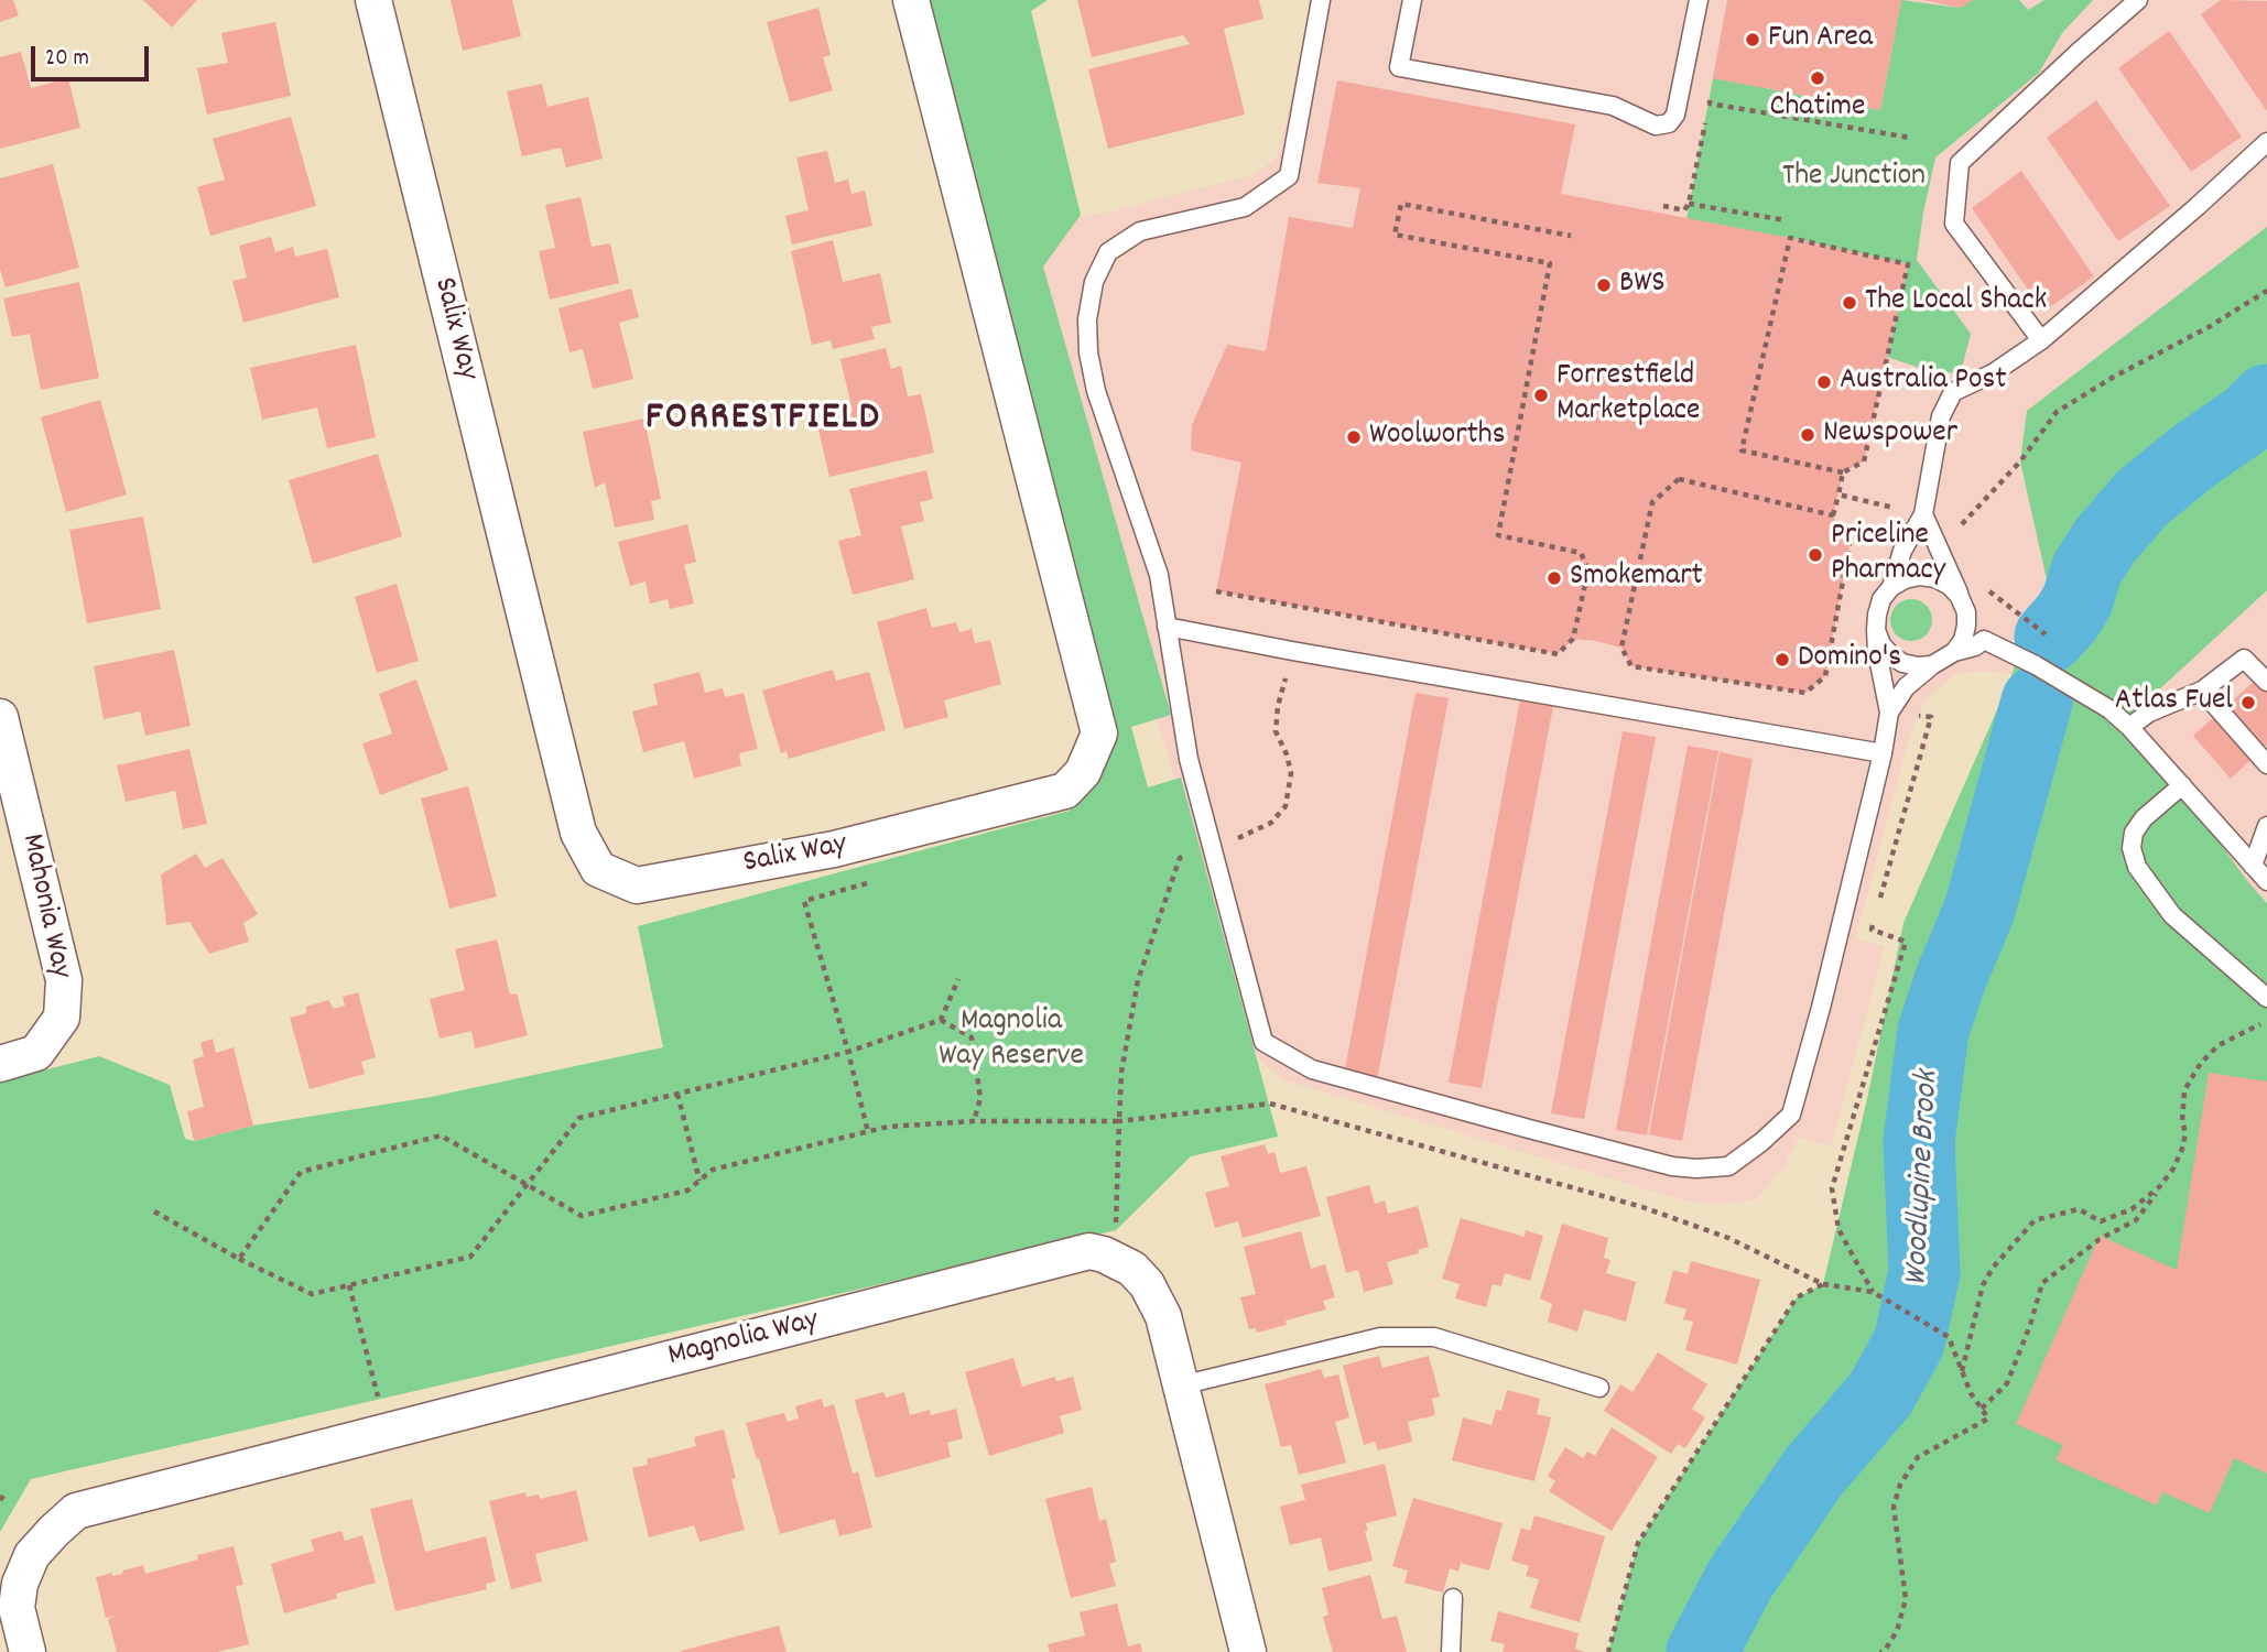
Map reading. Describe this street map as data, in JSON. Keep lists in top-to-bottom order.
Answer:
{
  "streets": {
    "street": ["Salix Way", "Mahonia Way", "Magnolia Way"]
  },
  "districts": ["FORRESTFIELD"],
  "water": ["Woodlupine Brook"],
  "parks": ["The Junction", "Magnolia Way Reserve"],
  "places": [
    "Fun Area",
    "Chatime",
    "BWS",
    "The Local Shack",
    "Australia Post",
    "Forrestfield Marketplace",
    "Newspower",
    "Woolworths",
    "Priceline Pharmacy",
    "Smokemart",
    "Domino's",
    "Atlas Fuel"
  ],
  "scale_bar": "20 m"
}
